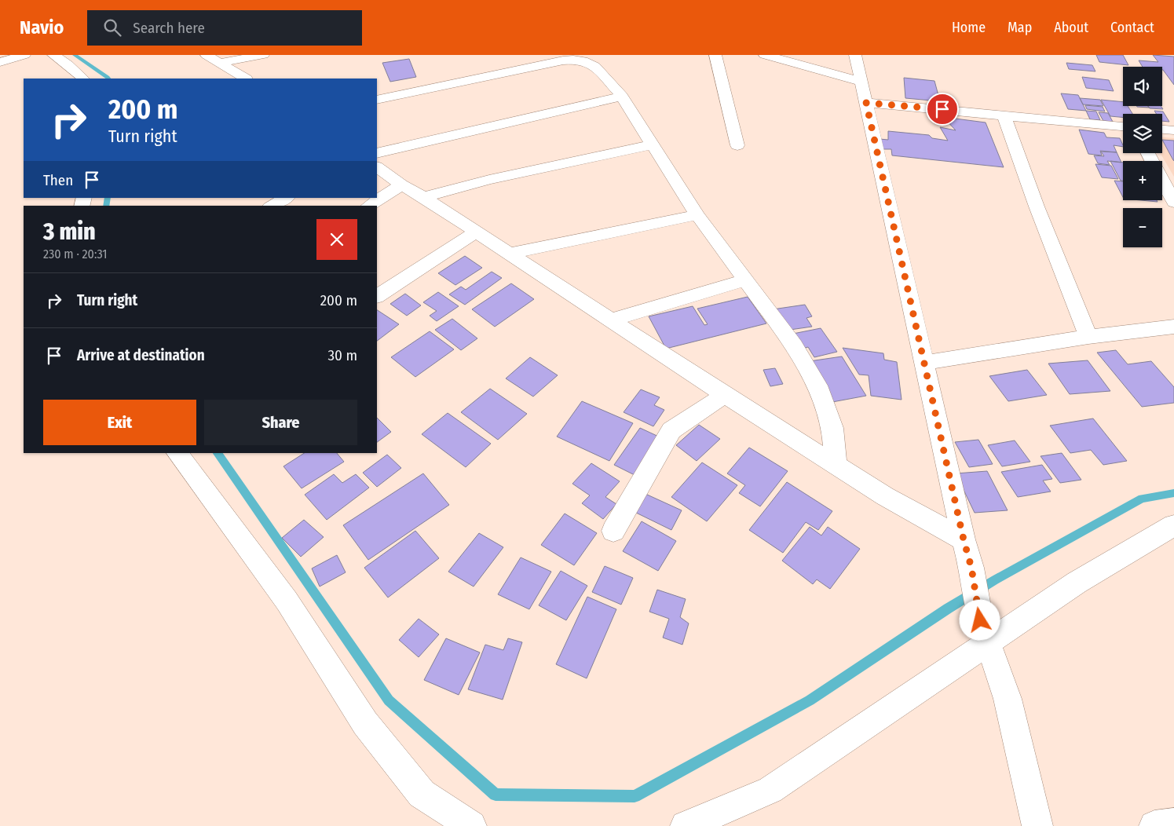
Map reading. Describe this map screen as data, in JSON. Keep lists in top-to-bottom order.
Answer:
{
  "page": {
    "header": "Navio",
    "search": "Search here",
    "nav": [
      "Home",
      "Map",
      "About",
      "Contact"
    ],
    "map_buttons": ["+", "−"],
    "turn": ["200 m", "Turn right"],
    "then": "Then",
    "heading": ["3 min", "230 m · 20:31"],
    "list": [
      {
        "name": "Turn right",
        "value": "200 m"
      },
      {
        "name": "Arrive at destination",
        "value": "30 m"
      }
    ],
    "buttons": ["Exit", "Share"]
  }
}
